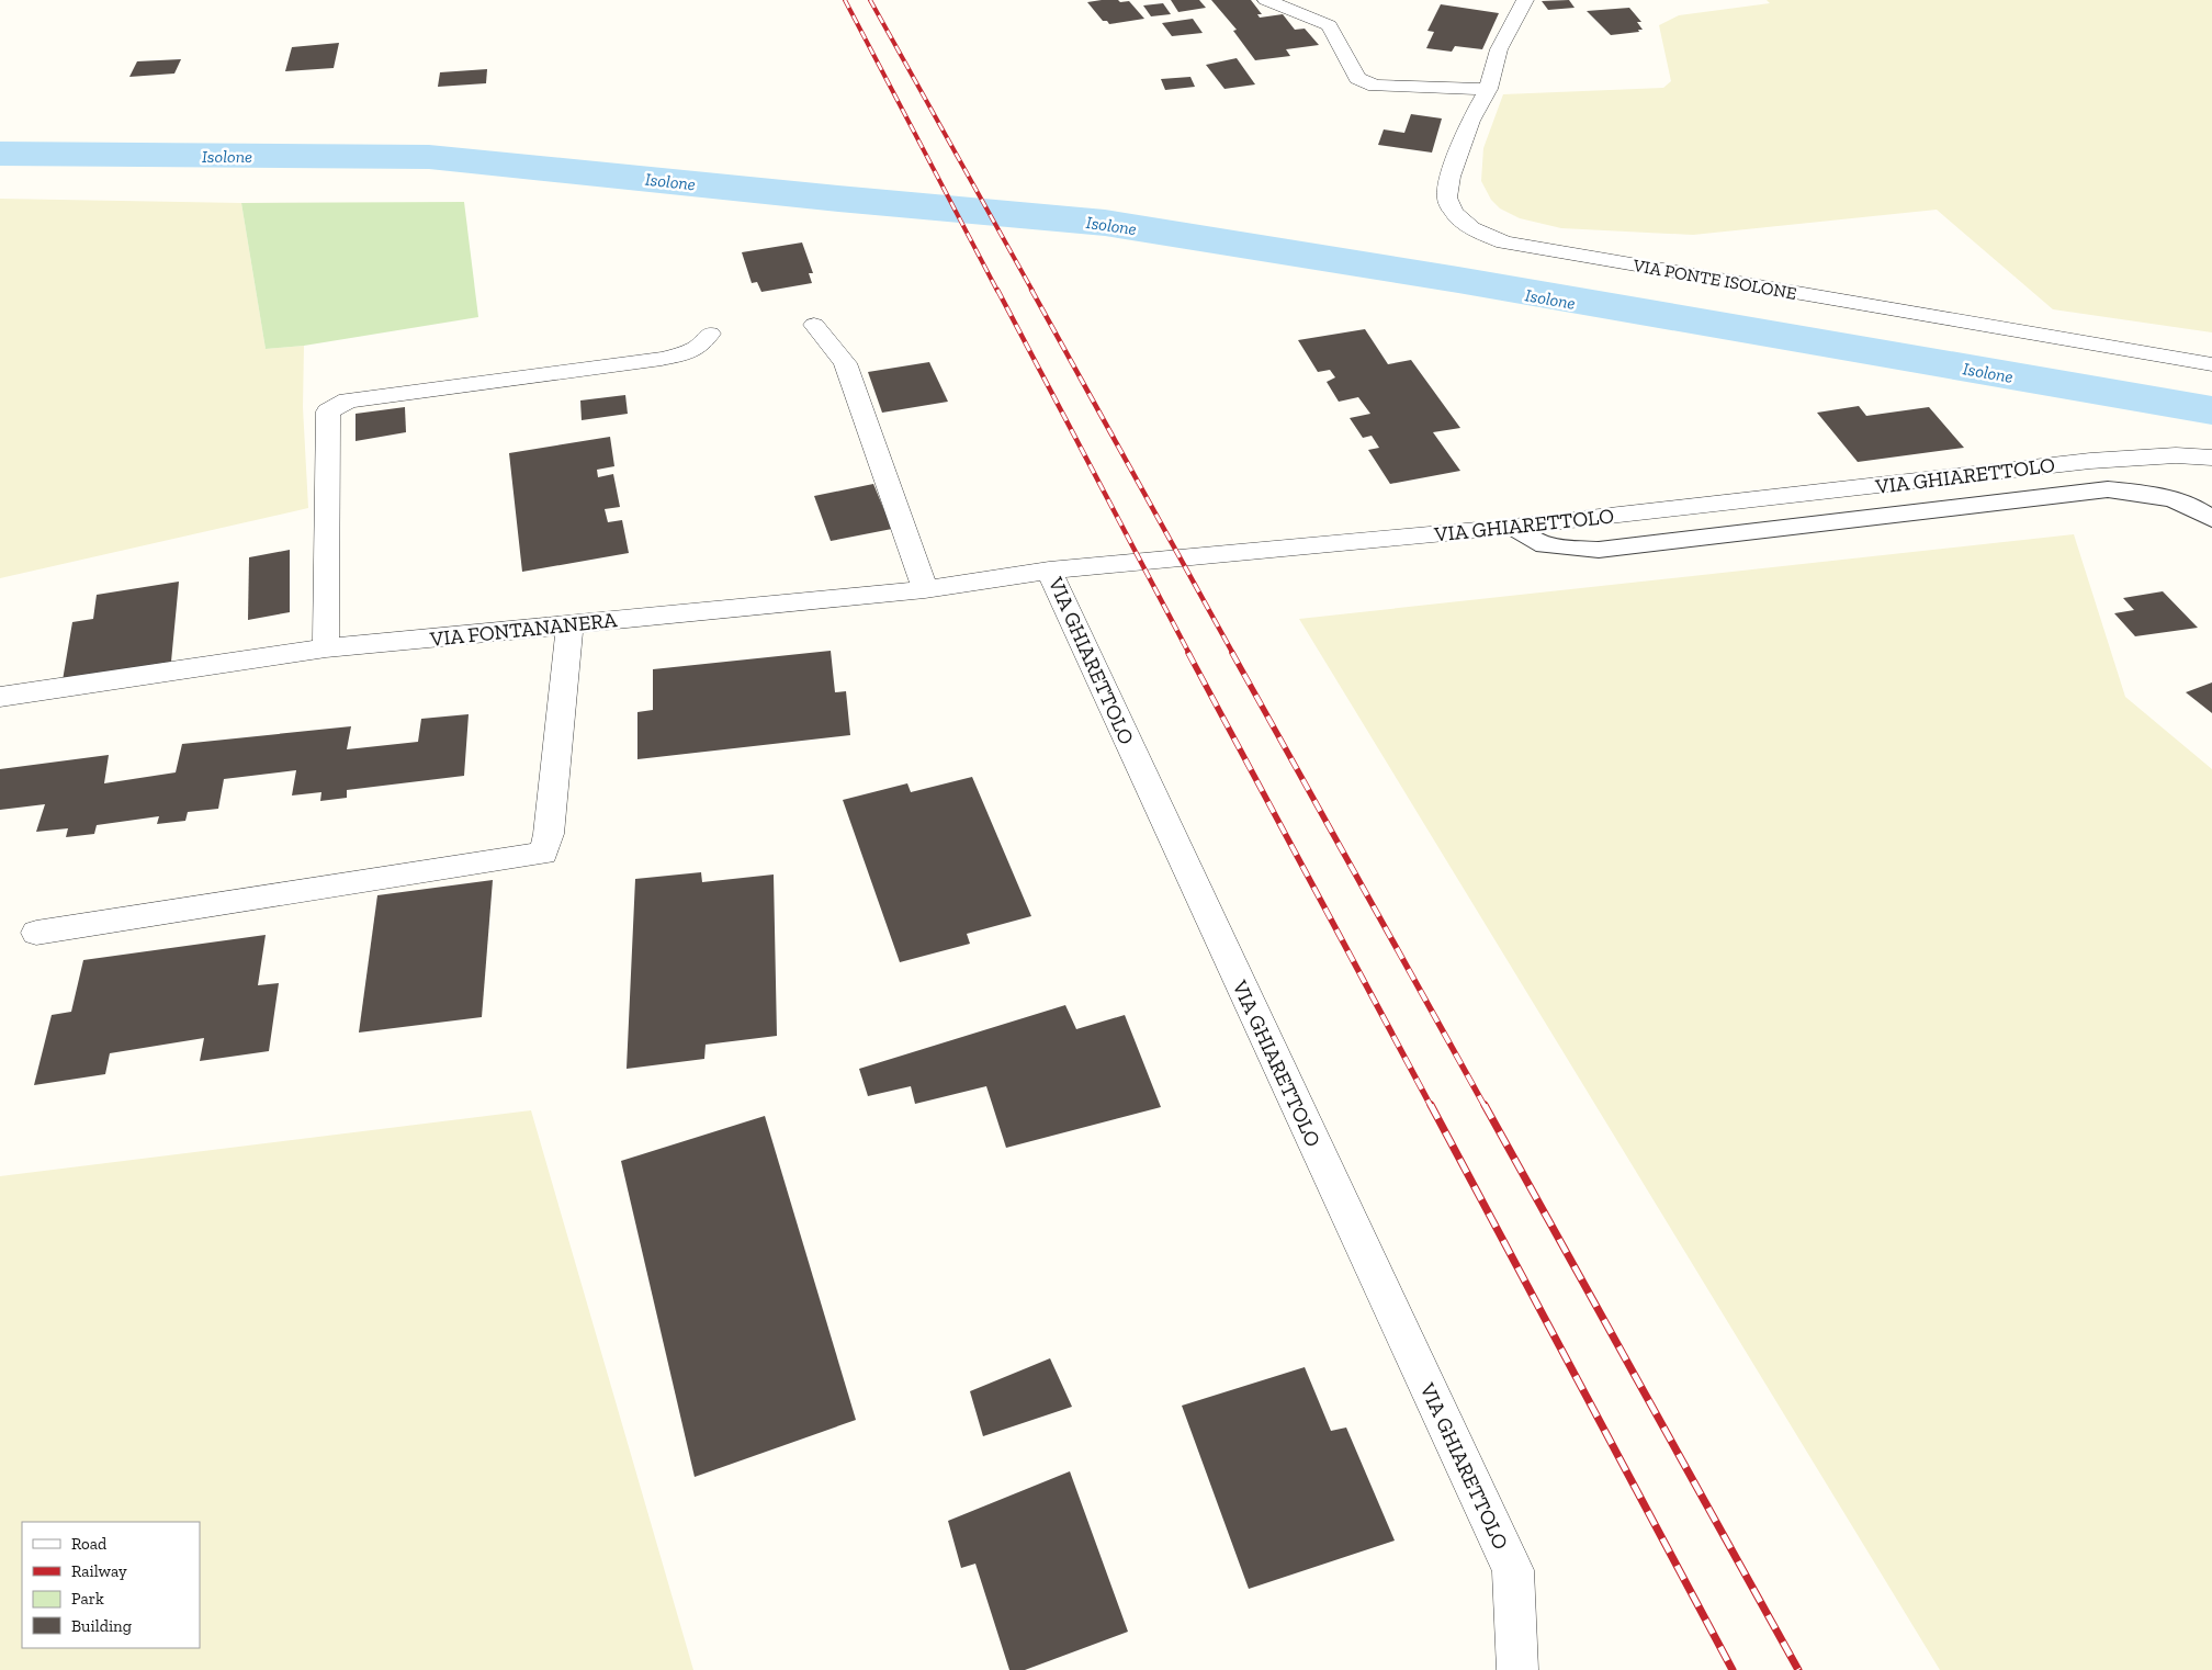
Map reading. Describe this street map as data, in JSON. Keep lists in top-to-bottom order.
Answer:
{
  "streets": {
    "street": ["VIA PONTE ISOLONE", "VIA GHIARETTOLO", "VIA FONTANANERA"]
  },
  "crossings": [
    ["VIA GHIARETTOLO", "VIA FONTANANERA"]
  ],
  "water": ["Isolone"],
  "legend": [
    "Road",
    "Railway",
    "Park",
    "Building"
  ]
}
